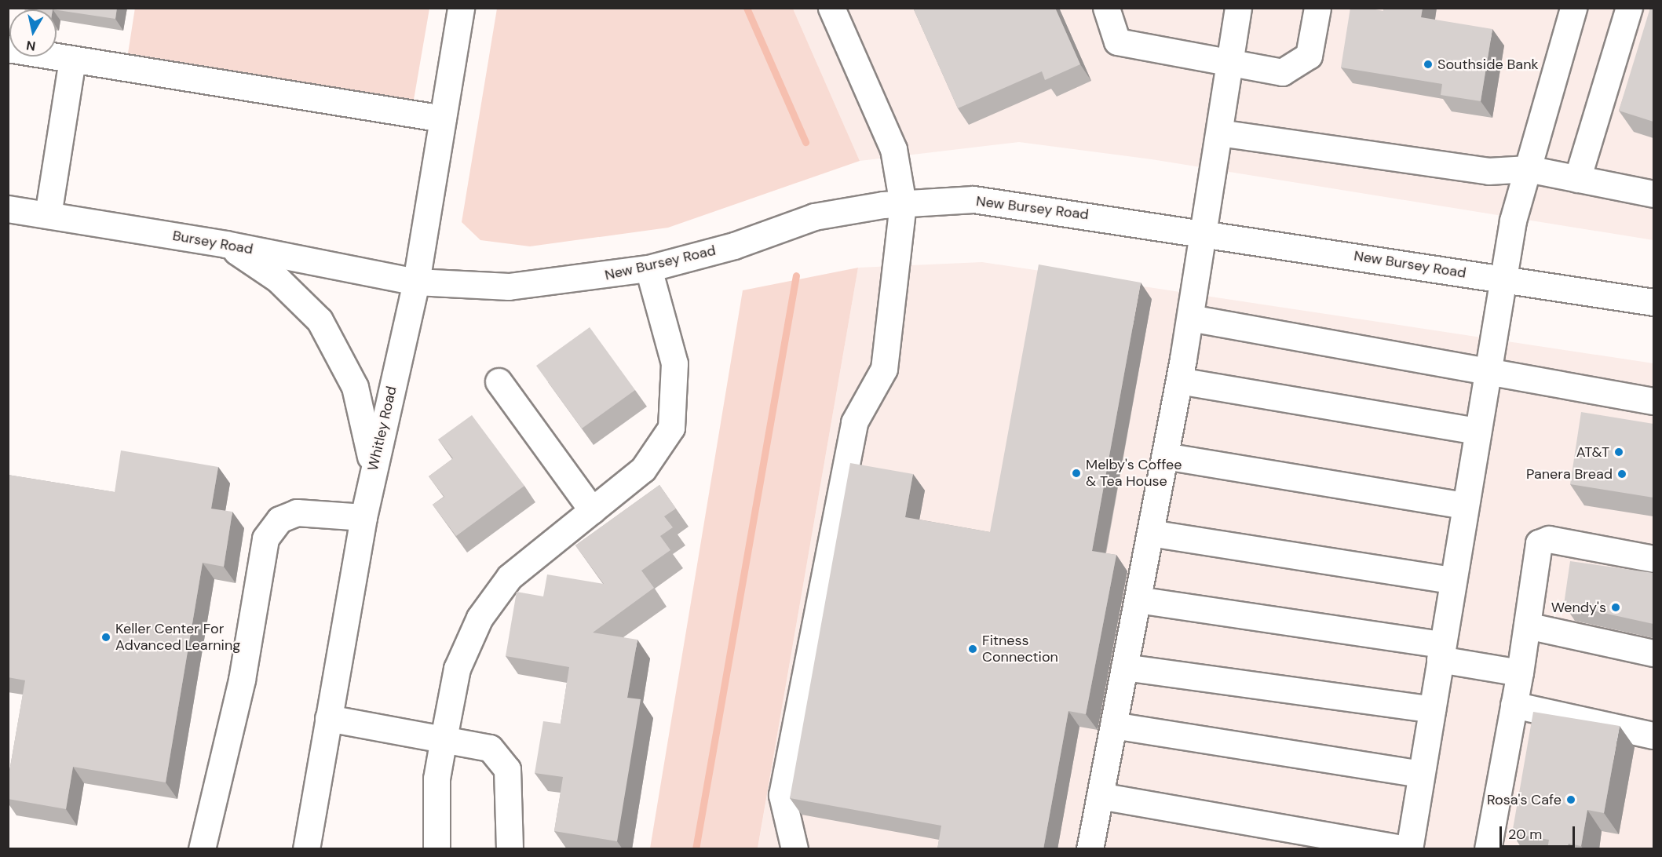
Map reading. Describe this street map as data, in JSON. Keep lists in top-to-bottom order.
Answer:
{
  "streets": {
    "street": ["New Bursey Road", "Bursey Road", "Whitley Road"]
  },
  "crossings": [
    ["New Bursey Road", "Bursey Road"],
    ["New Bursey Road", "Whitley Road"],
    ["Bursey Road", "Whitley Road"]
  ],
  "places": [
    "Southside Bank",
    "AT&T",
    "Melby's Coffee & Tea House",
    "Panera Bread",
    "Wendy's",
    "Keller Center For Advanced Learning",
    "Fitness Connection",
    "Rosa's Cafe"
  ],
  "scale_bar": "20 m",
  "north": "bottom"
}
